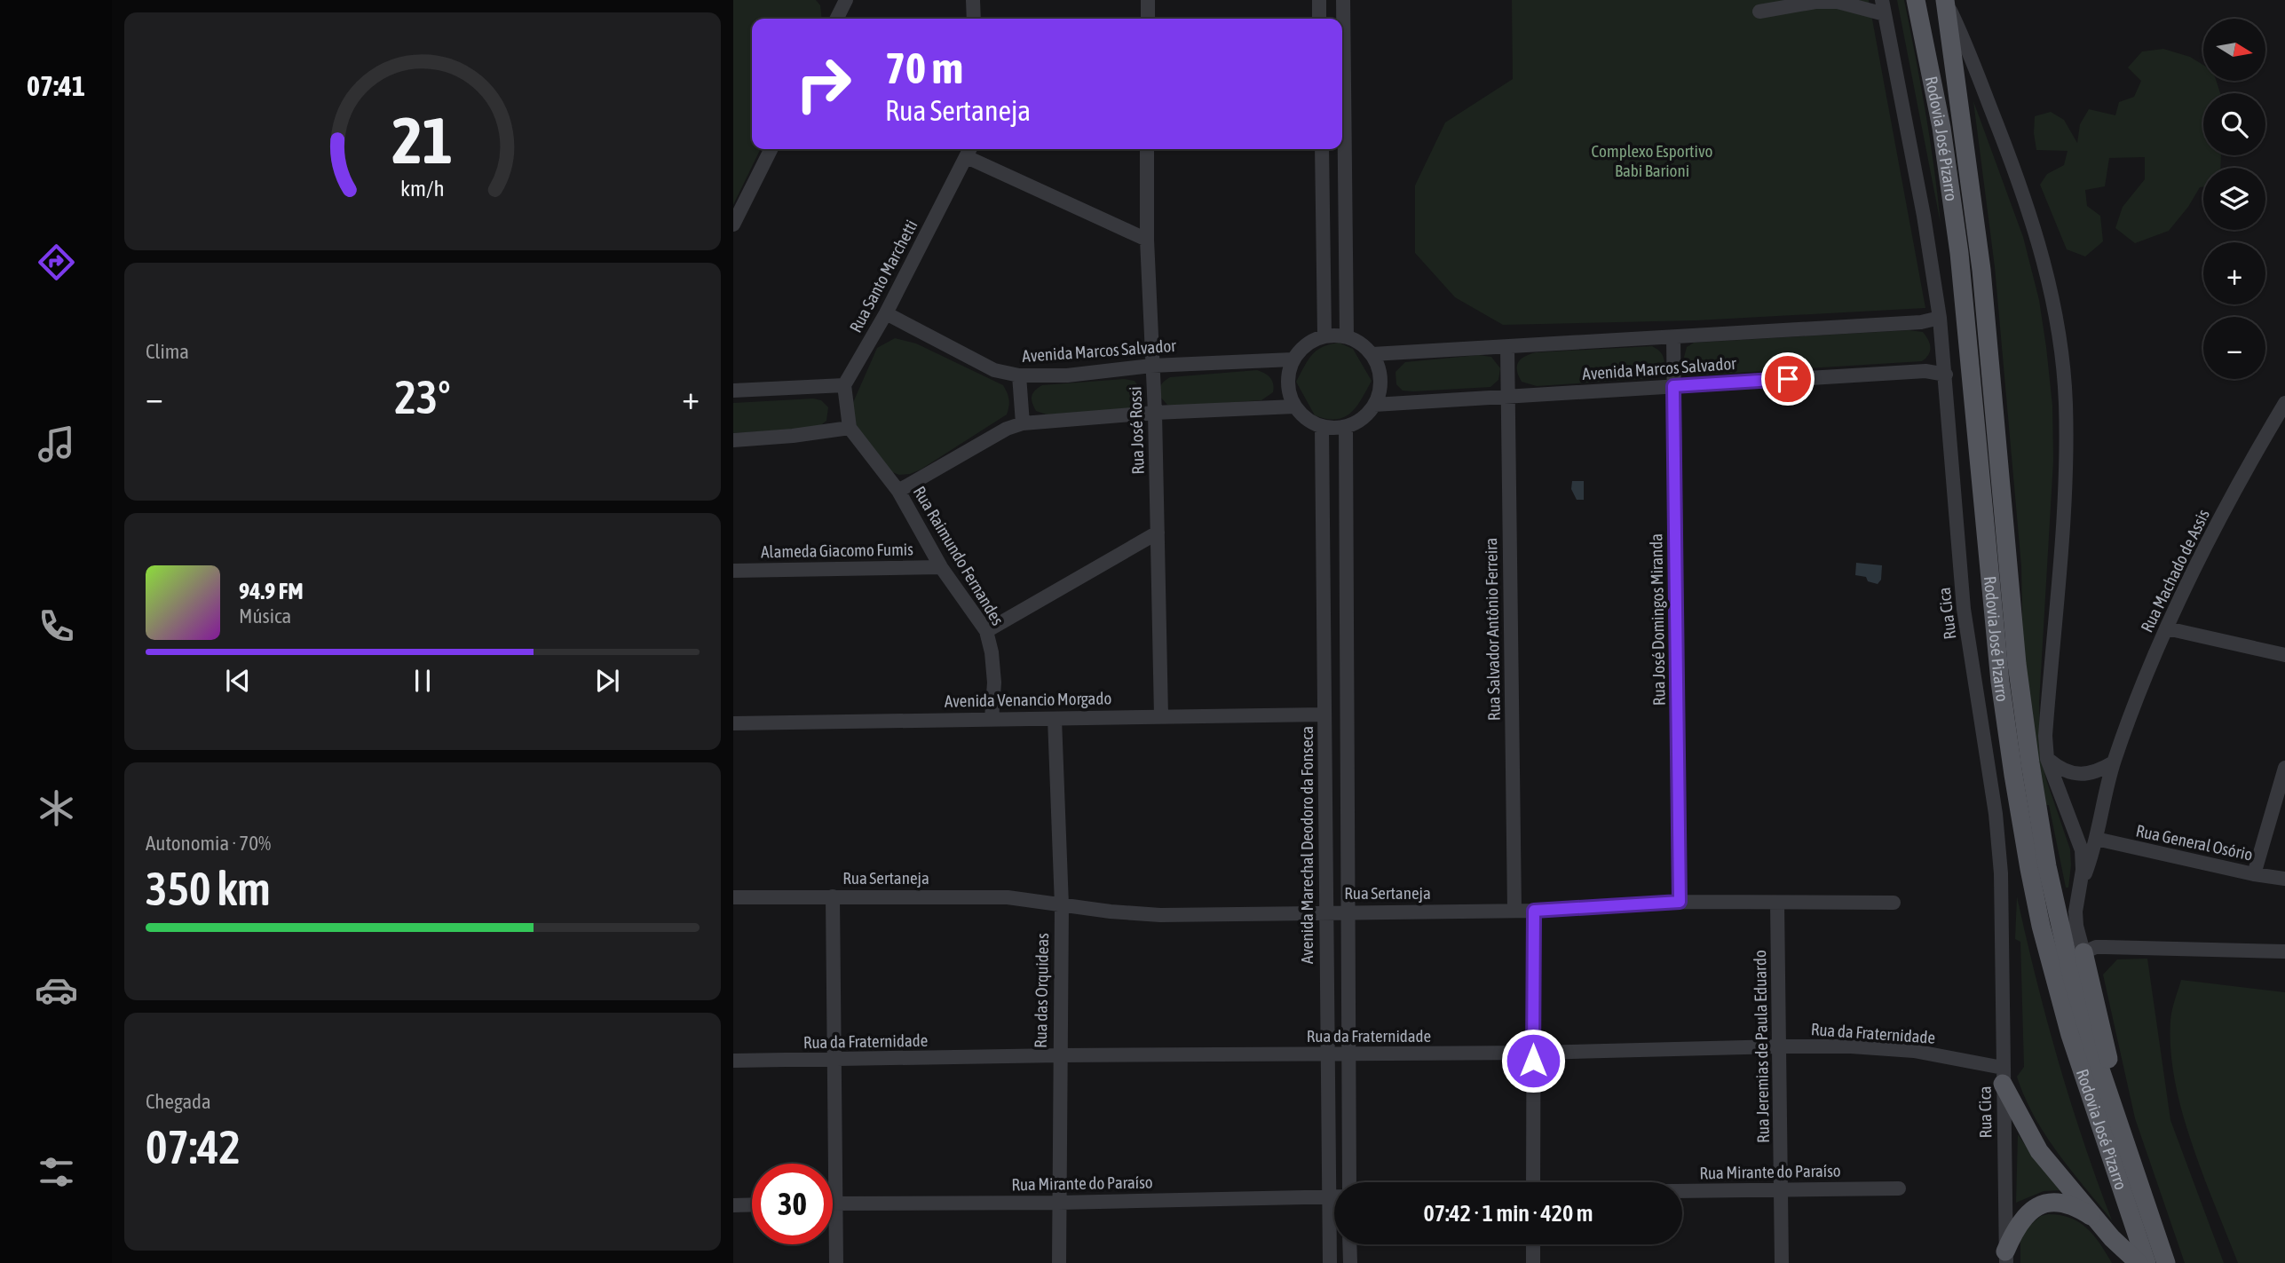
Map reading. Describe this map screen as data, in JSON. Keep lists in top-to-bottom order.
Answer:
{
  "streets": {
    "main road": ["Rodovia José Pizarro"],
    "street": [
      "Rua Santo Marchetti",
      "Avenida Marcos Salvador",
      "Rua José Rossi",
      "Alameda Giacomo Fumis",
      "Rua Raimundo Fernandes",
      "Rua Machado de Assis",
      "Rua Cica",
      "Rua José Domingos Miranda",
      "Rua Salvador Antônio Ferreira",
      "Avenida Venancio Morgado",
      "Rua General Osório",
      "Avenida Marechal Deodoro da Fonseca",
      "Rua Sertaneja",
      "Rua das Orquideas",
      "Rua da Fraternidade",
      "Rua Jeremias de Paula Eduardo",
      "Rua Mirante do Paraíso"
    ]
  },
  "crossings": [
    ["Rua Santo Marchetti", "Avenida Marcos Salvador"],
    ["Avenida Marcos Salvador", "Rua José Rossi"],
    ["Avenida Marcos Salvador", "Rua Cica"],
    ["Avenida Marcos Salvador", "Rua José Domingos Miranda"],
    ["Avenida Marcos Salvador", "Rua Salvador Antônio Ferreira"],
    ["Avenida Marcos Salvador", "Avenida Marechal Deodoro da Fonseca"],
    ["Rua José Rossi", "Avenida Venancio Morgado"],
    ["Alameda Giacomo Fumis", "Rua Raimundo Fernandes"],
    ["Rua Raimundo Fernandes", "Avenida Venancio Morgado"],
    ["Rua Machado de Assis", "Rua General Osório"],
    ["Rua Cica", "Rua da Fraternidade"],
    ["Rua José Domingos Miranda", "Rua Sertaneja"],
    ["Rua Salvador Antônio Ferreira", "Rua Sertaneja"],
    ["Avenida Venancio Morgado", "Avenida Marechal Deodoro da Fonseca"],
    ["Avenida Venancio Morgado", "Rua das Orquideas"],
    ["Avenida Marechal Deodoro da Fonseca", "Rua Sertaneja"],
    ["Avenida Marechal Deodoro da Fonseca", "Rua da Fraternidade"],
    ["Avenida Marechal Deodoro da Fonseca", "Rua Mirante do Paraíso"],
    ["Rua Sertaneja", "Rua das Orquideas"],
    ["Rua Sertaneja", "Rua Jeremias de Paula Eduardo"],
    ["Rua das Orquideas", "Rua da Fraternidade"],
    ["Rua das Orquideas", "Rua Mirante do Paraíso"],
    ["Rua da Fraternidade", "Rua Jeremias de Paula Eduardo"],
    ["Rua Jeremias de Paula Eduardo", "Rua Mirante do Paraíso"]
  ],
  "parks": ["Complexo Esportivo Babi Barioni"],
  "north": "right",
  "page": {
    "tabs": "07:41",
    "map_buttons": ["+", "−"],
    "turn": ["70 m", "Rua Sertaneja"],
    "tile": [
      "Clima",
      ["Autonomia · 70%", "350 km"],
      ["Chegada", "07:42"]
    ],
    "heat": ["−", "23°", "+"],
    "song": ["94.9 FM", "Música"],
    "limit": "30",
    "trip": "07:42 · 1 min · 420 m",
    "gauge": ["21", "km/h"]
  }
}
